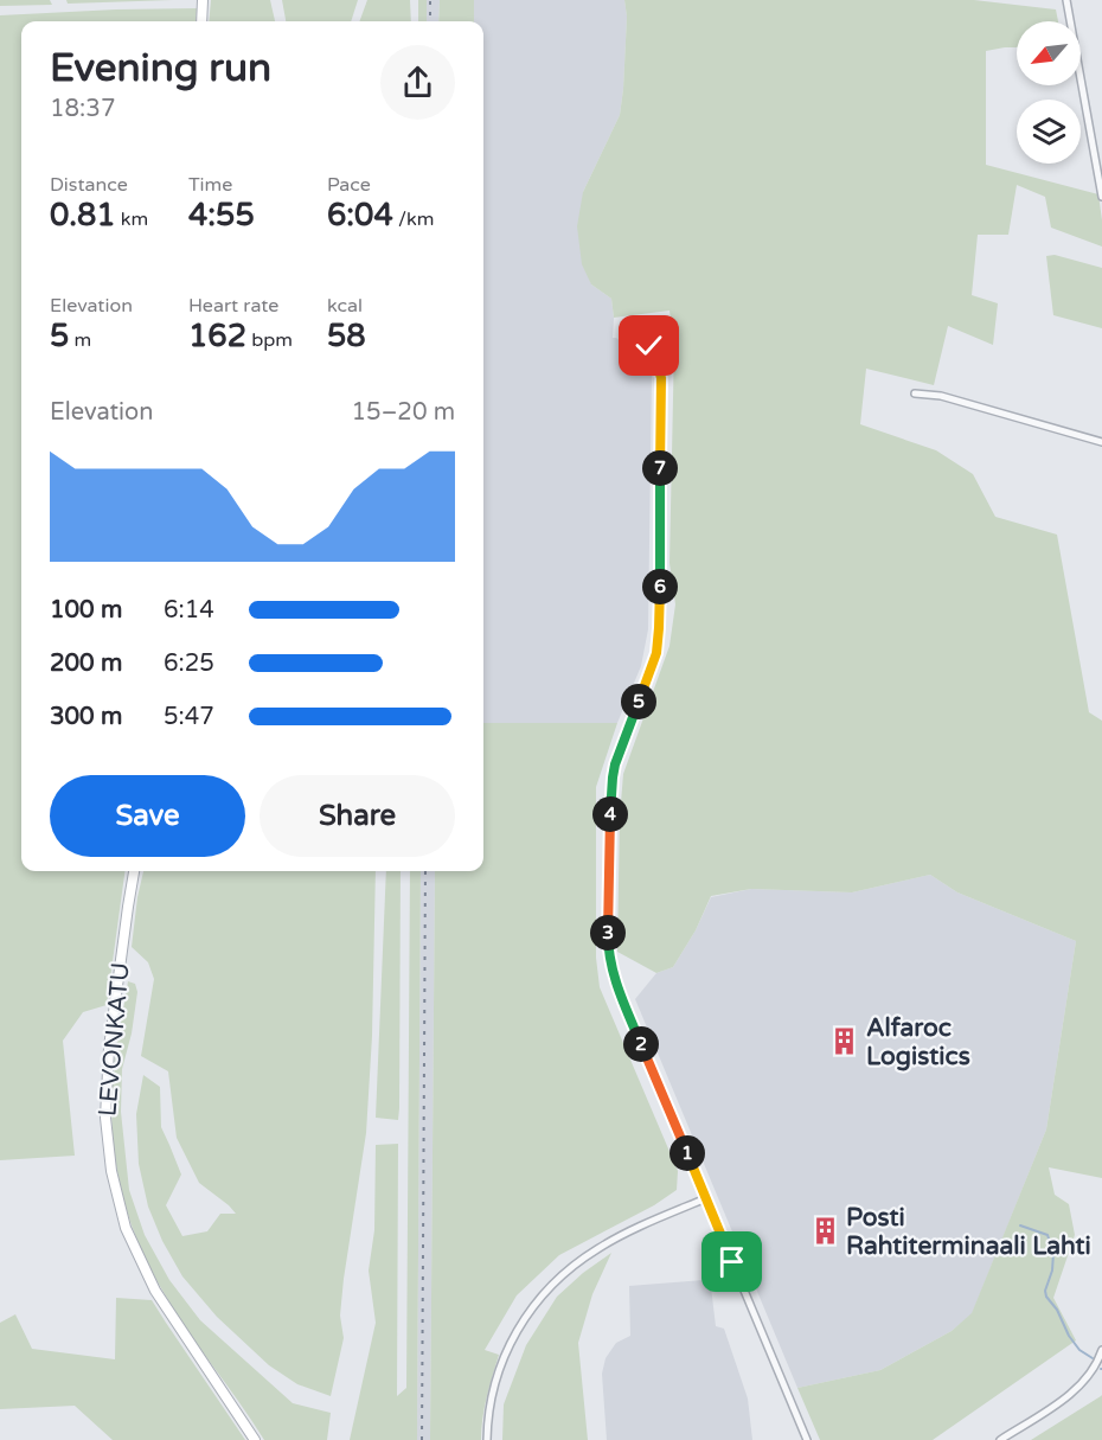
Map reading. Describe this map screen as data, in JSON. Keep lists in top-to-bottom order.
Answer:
{
  "streets": {
    "main road": ["LEVONKATU"]
  },
  "places": {
    "building": ["Alfaroc Logistics", "Posti Rahtiterminaali Lahti"]
  },
  "north": "bottom left",
  "page": {
    "heading": ["Evening run", "18:37"],
    "stats": [
      ["Distance", "0.81 km"],
      ["Time", "4:55"],
      ["Pace", "6:04 /km"],
      ["Elevation", "5 m"],
      ["Heart rate", "162 bpm"],
      ["kcal", "58"]
    ],
    "chart": ["Elevation", "15–20 m"],
    "pins": [
      "7",
      "6",
      "5",
      "4",
      "3",
      "2",
      "1"
    ],
    "list": [
      {
        "name": "100 m",
        "note": "6:14"
      },
      {
        "name": "200 m",
        "note": "6:25"
      },
      {
        "name": "300 m",
        "note": "5:47"
      }
    ],
    "buttons": ["Save", "Share"]
  }
}
